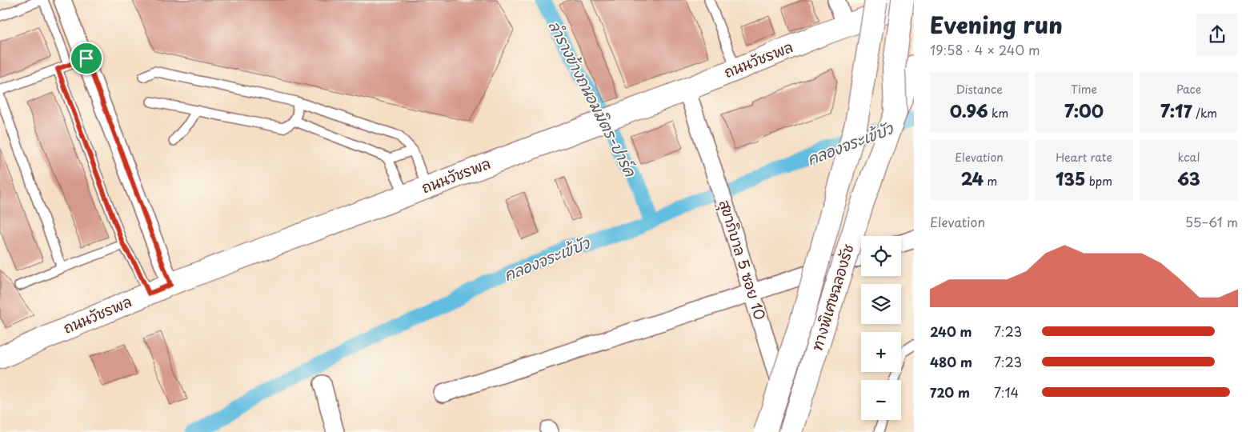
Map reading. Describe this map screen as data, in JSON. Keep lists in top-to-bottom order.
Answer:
{
  "streets": {
    "main road": ["ถนนวัชรพล", "ทางพิเศษฉลองรัช"],
    "street": ["สุขาภิบาล 5 ซอย 10"]
  },
  "crossings": [
    ["ถนนวัชรพล", "สุขาภิบาล 5 ซอย 10"]
  ],
  "water": ["ลำรางข้างถนอมมิตร-ปาร์ค", "คลองจระเข้บัว"],
  "page": {
    "heading": ["Evening run", "19:58 · 4 × 240 m"],
    "stats": [
      ["Distance", "0.96 km"],
      ["Time", "7:00"],
      ["Pace", "7:17 /km"],
      ["Elevation", "24 m"],
      ["Heart rate", "135 bpm"],
      ["kcal", "63"]
    ],
    "chart": ["Elevation", "55–61 m"],
    "map_buttons": ["+", "−"],
    "list": [
      {
        "name": "240 m",
        "note": "7:23"
      },
      {
        "name": "480 m",
        "note": "7:23"
      },
      {
        "name": "720 m",
        "note": "7:14"
      }
    ]
  }
}
